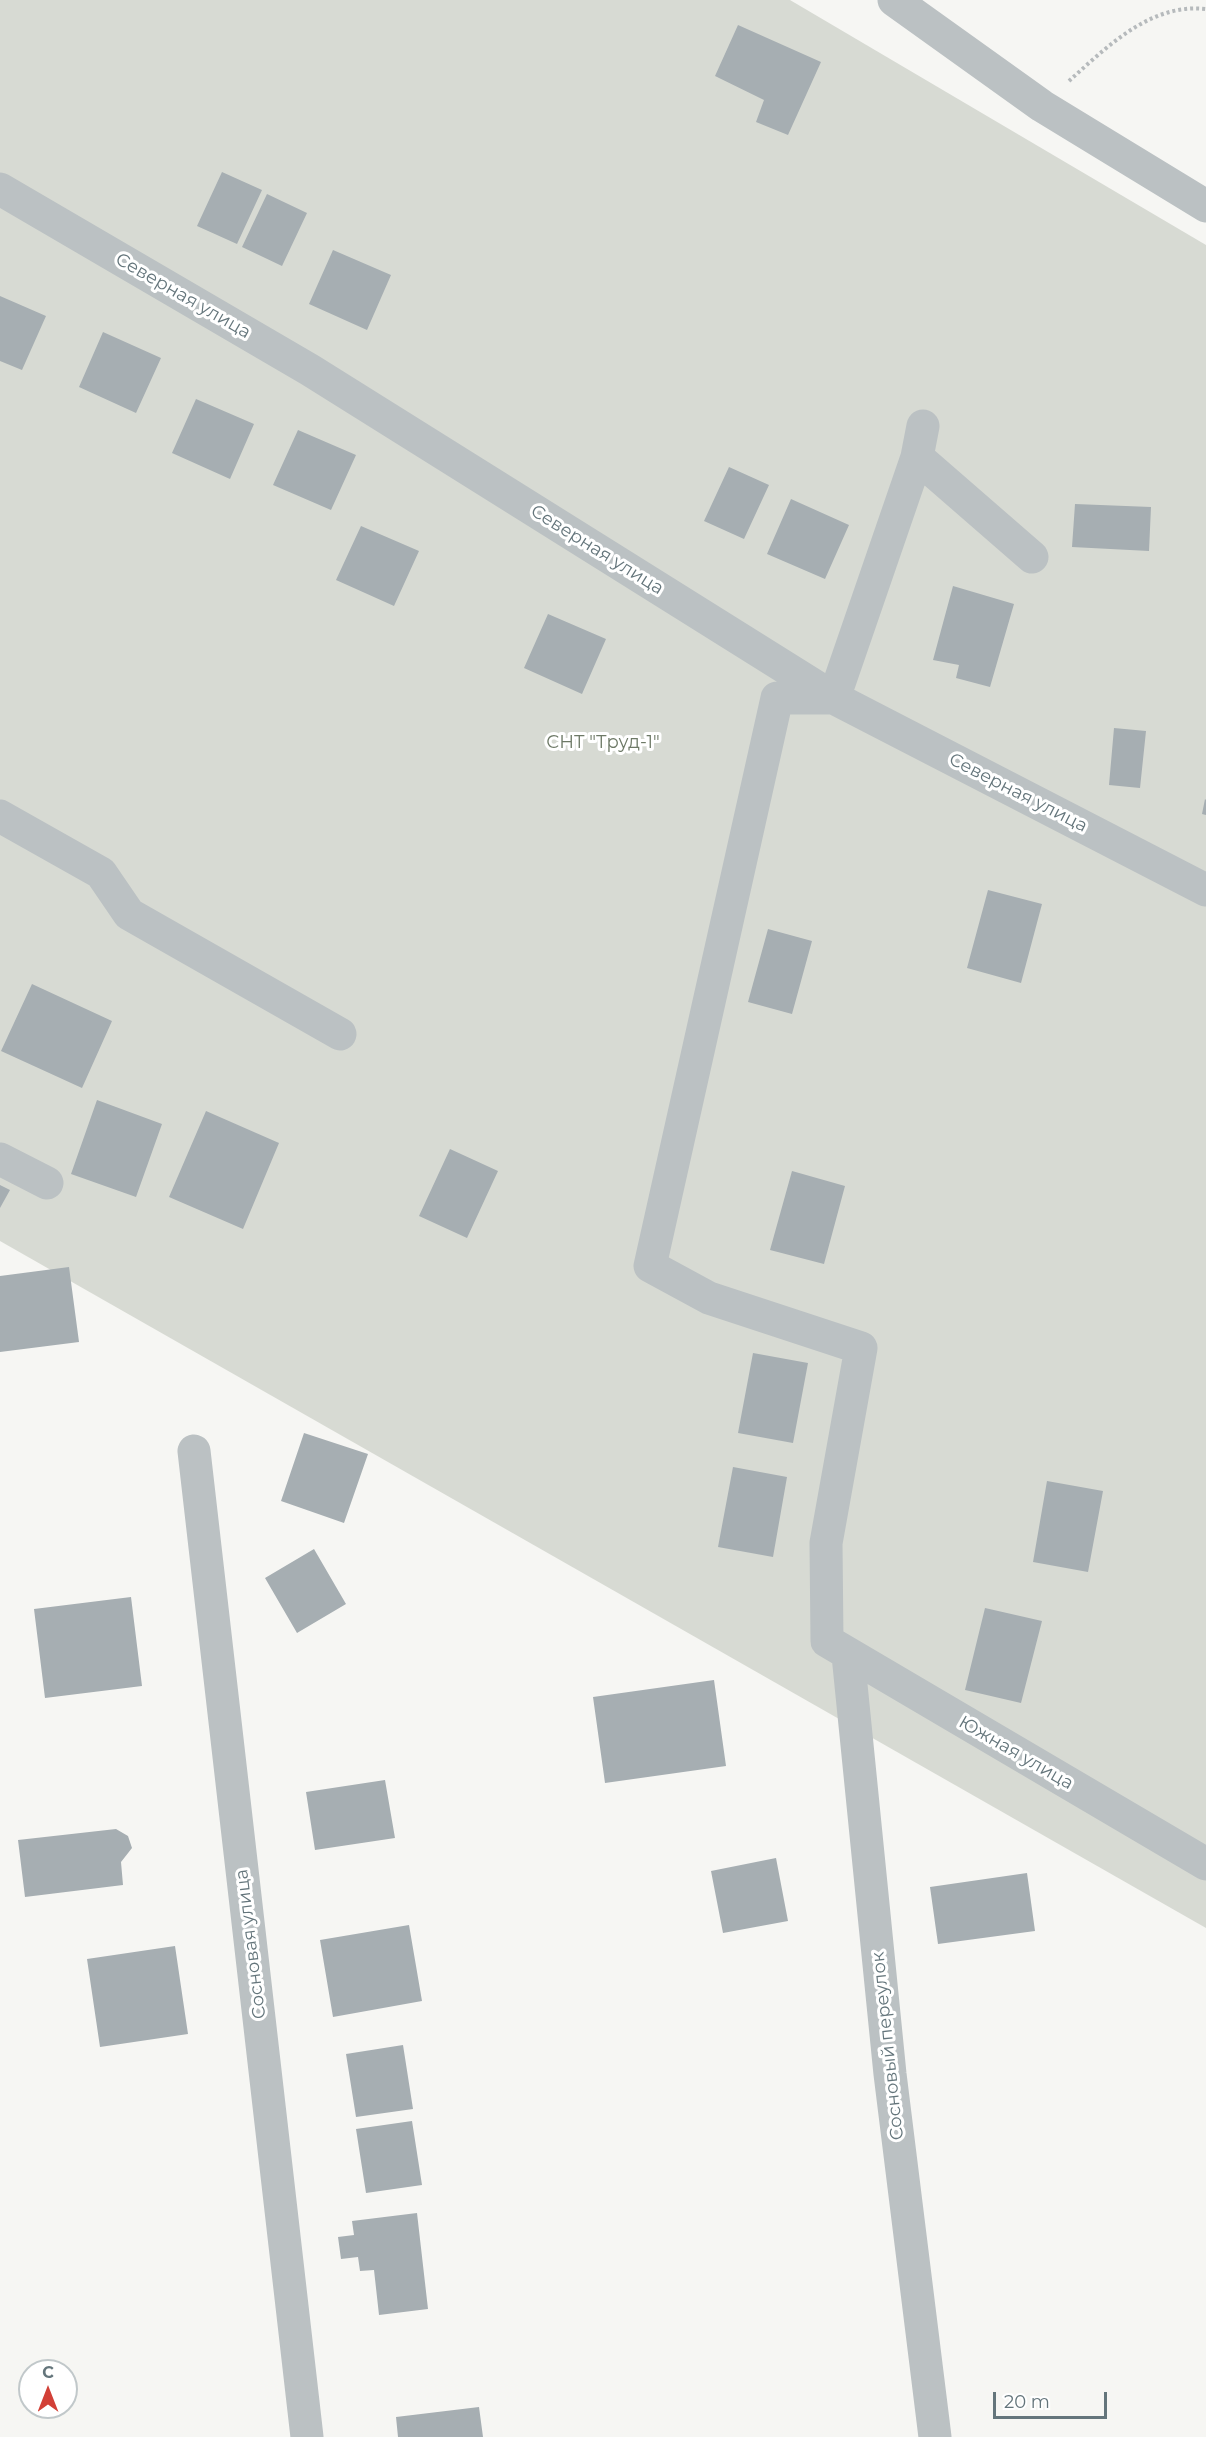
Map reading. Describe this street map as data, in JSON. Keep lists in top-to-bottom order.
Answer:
{
  "streets": {
    "street": [
      "Северная улица",
      "Южная улица",
      "Сосновая улица",
      "Сосновый переулок"
    ]
  },
  "crossings": [
    ["Северная улица", "Сосновый переулок"],
    ["Южная улица", "Сосновый переулок"]
  ],
  "parks": ["СНТ \"Труд-1\""],
  "scale_bar": "20 m",
  "north": "top"
}
